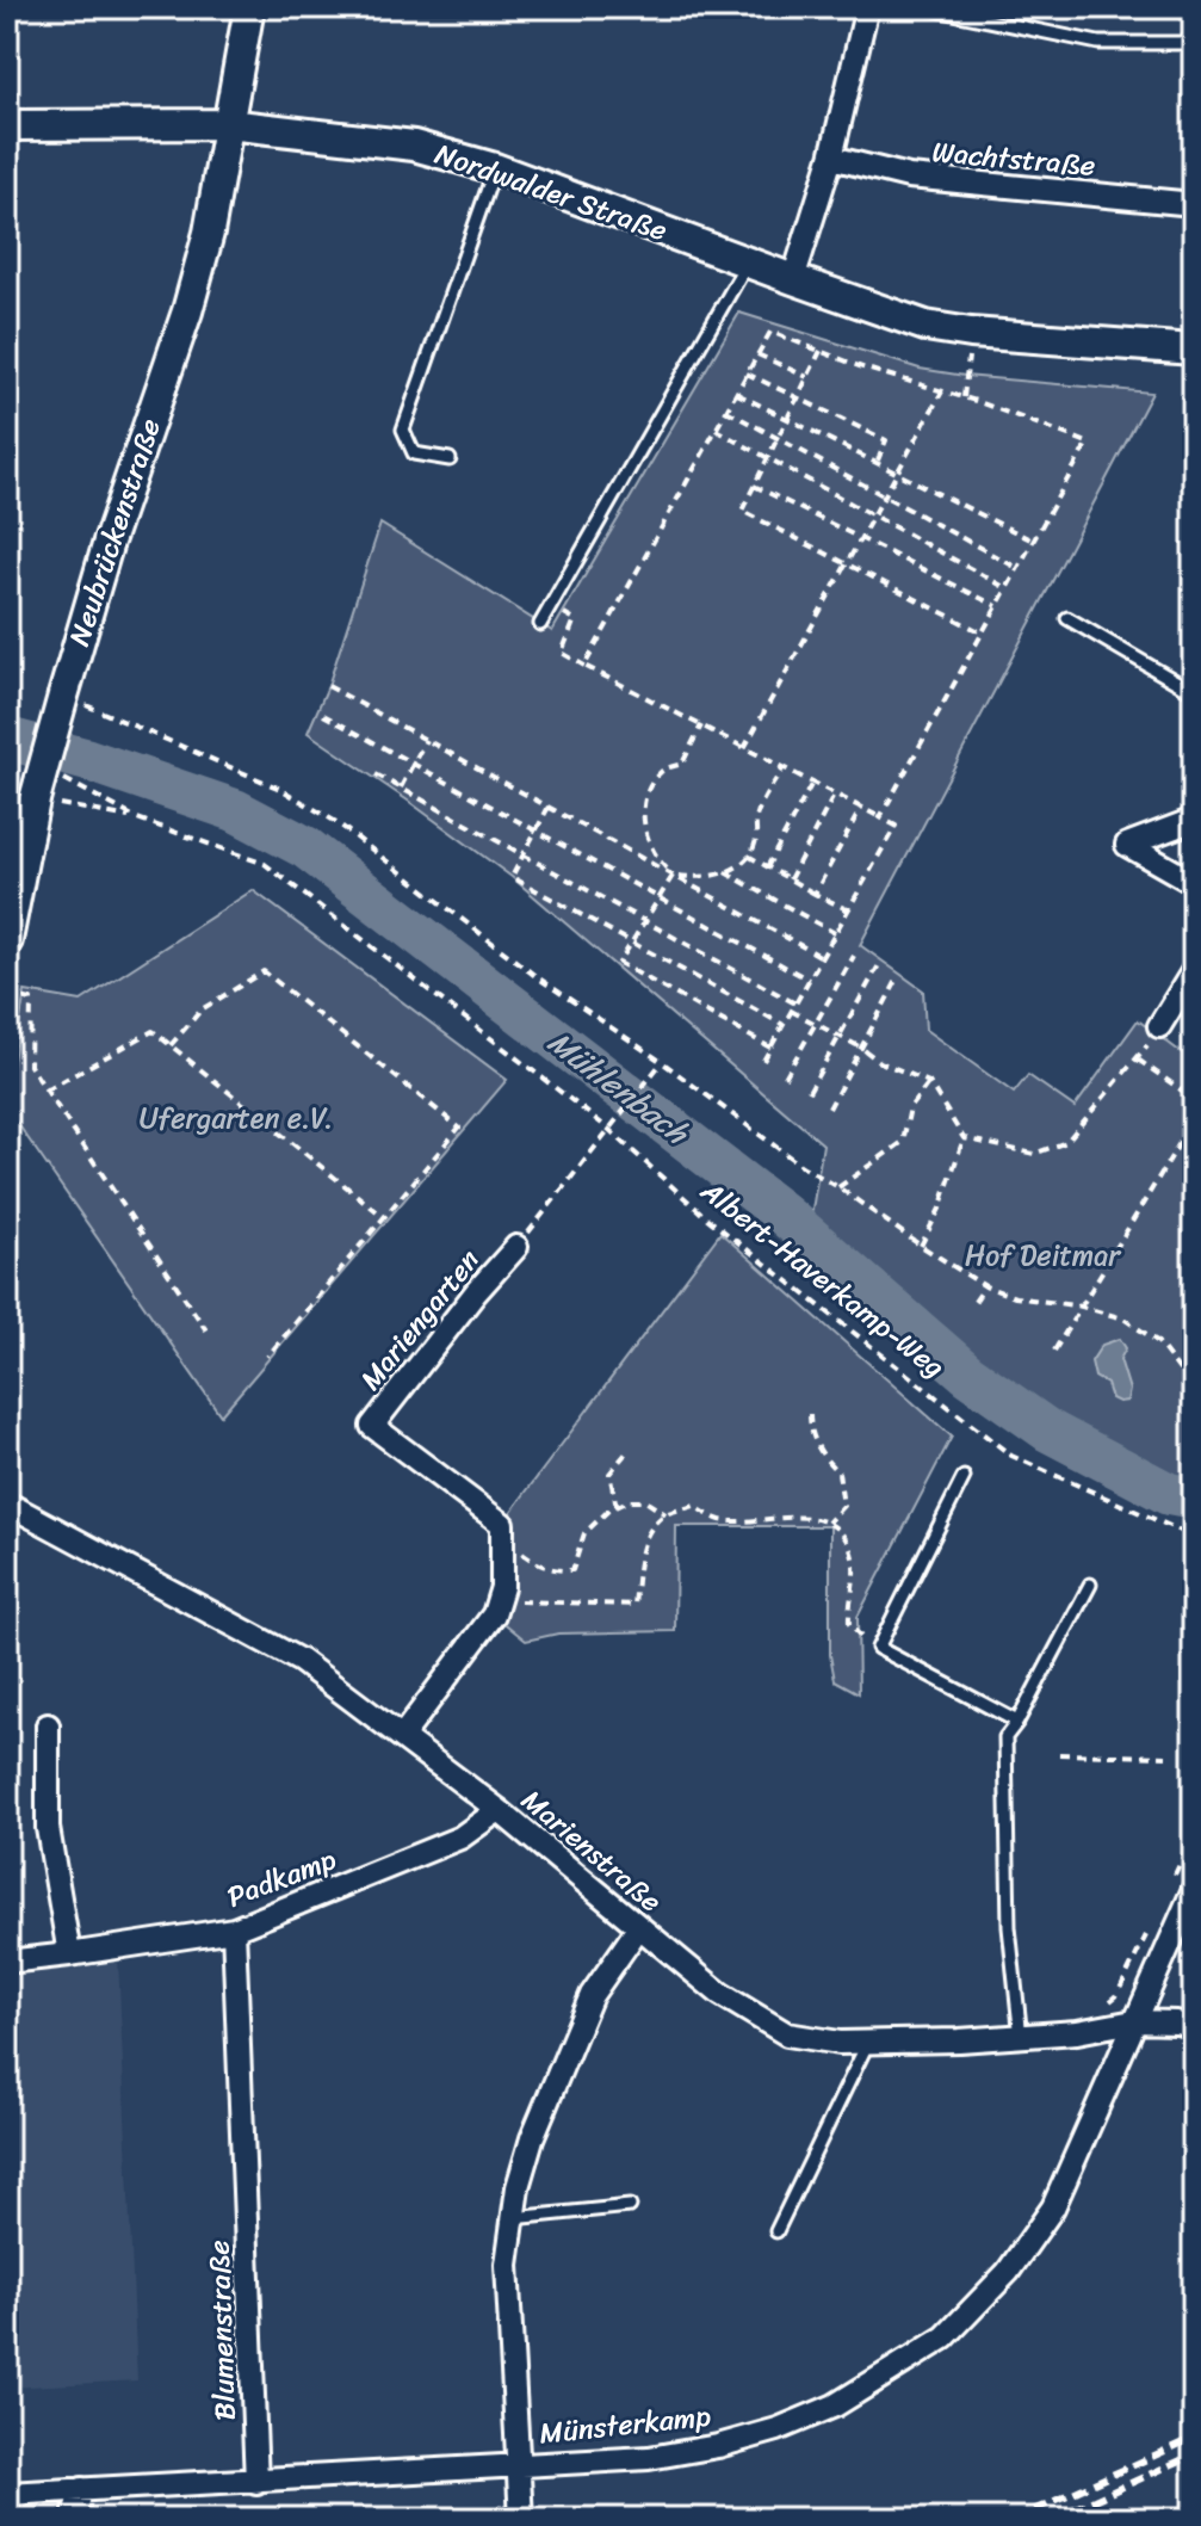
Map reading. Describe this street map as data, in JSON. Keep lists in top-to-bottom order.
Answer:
{
  "streets": {
    "main road": ["Nordwalder Straße", "Neubrückenstraße"],
    "street": [
      "Wachtstraße",
      "Mariengarten",
      "Marienstraße",
      "Padkamp",
      "Blumenstraße",
      "Münsterkamp"
    ],
    "path": ["Albert-Haverkamp-Weg"]
  },
  "crossings": [
    ["Nordwalder Straße", "Neubrückenstraße"],
    ["Neubrückenstraße", "Albert-Haverkamp-Weg"],
    ["Marienstraße", "Padkamp"],
    ["Marienstraße", "Münsterkamp"],
    ["Padkamp", "Blumenstraße"],
    ["Blumenstraße", "Münsterkamp"]
  ],
  "water": ["Mühlenbach"],
  "parks": ["Ufergarten e.V.", "Hof Deitmar"]
}
